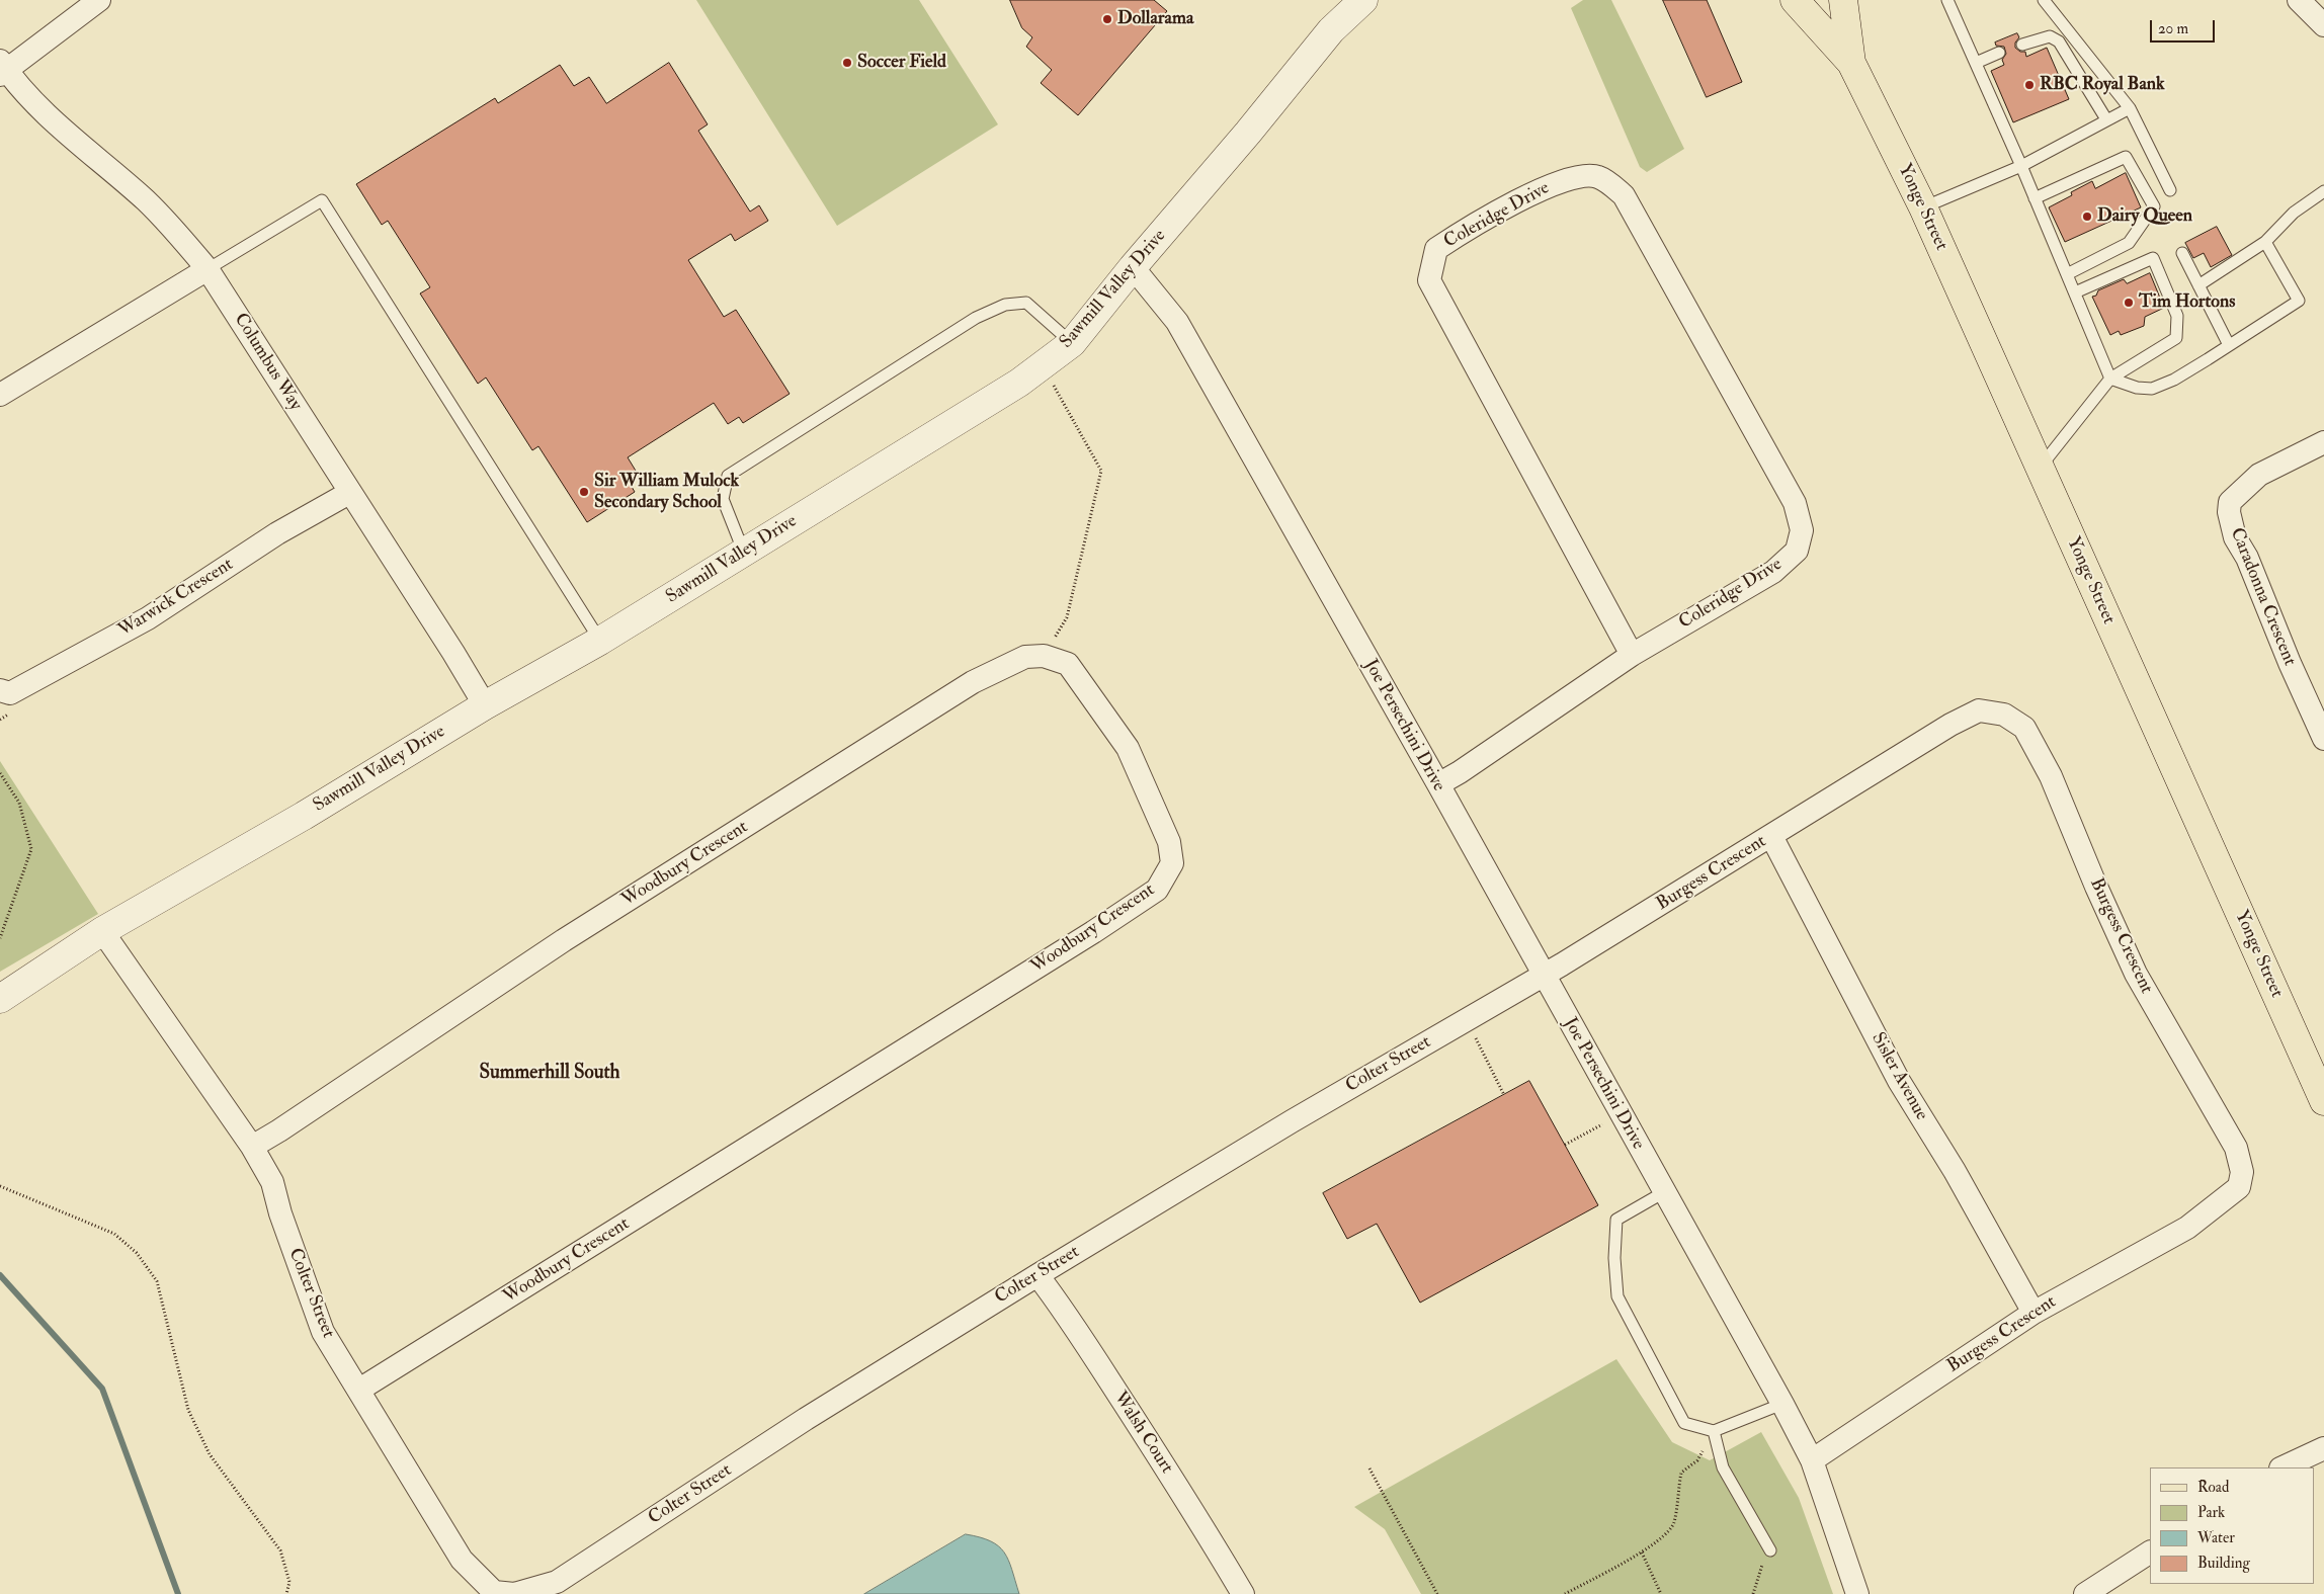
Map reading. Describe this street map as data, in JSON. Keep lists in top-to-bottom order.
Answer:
{
  "streets": {
    "main road": ["Yonge Street"],
    "street": [
      "Coleridge Drive",
      "Sawmill Valley Drive",
      "Columbus Way",
      "Caradonna Crescent",
      "Warwick Crescent",
      "Joe Persechini Drive",
      "Woodbury Crescent",
      "Burgess Crescent",
      "Colter Street",
      "Sisler Avenue",
      "Walsh Court"
    ]
  },
  "crossings": [
    ["Coleridge Drive", "Joe Persechini Drive"],
    ["Sawmill Valley Drive", "Columbus Way"],
    ["Sawmill Valley Drive", "Joe Persechini Drive"],
    ["Sawmill Valley Drive", "Colter Street"],
    ["Columbus Way", "Warwick Crescent"],
    ["Joe Persechini Drive", "Burgess Crescent"],
    ["Joe Persechini Drive", "Colter Street"],
    ["Woodbury Crescent", "Colter Street"],
    ["Burgess Crescent", "Colter Street"],
    ["Burgess Crescent", "Sisler Avenue"],
    ["Colter Street", "Walsh Court"]
  ],
  "districts": ["Summerhill South"],
  "places": [
    "Dollarama",
    "Soccer Field",
    "RBC Royal Bank",
    "Dairy Queen",
    "Tim Hortons",
    "Sir William Mulock Secondary School"
  ],
  "legend": [
    "Road",
    "Park",
    "Water",
    "Building"
  ],
  "scale_bar": "20 m"
}
